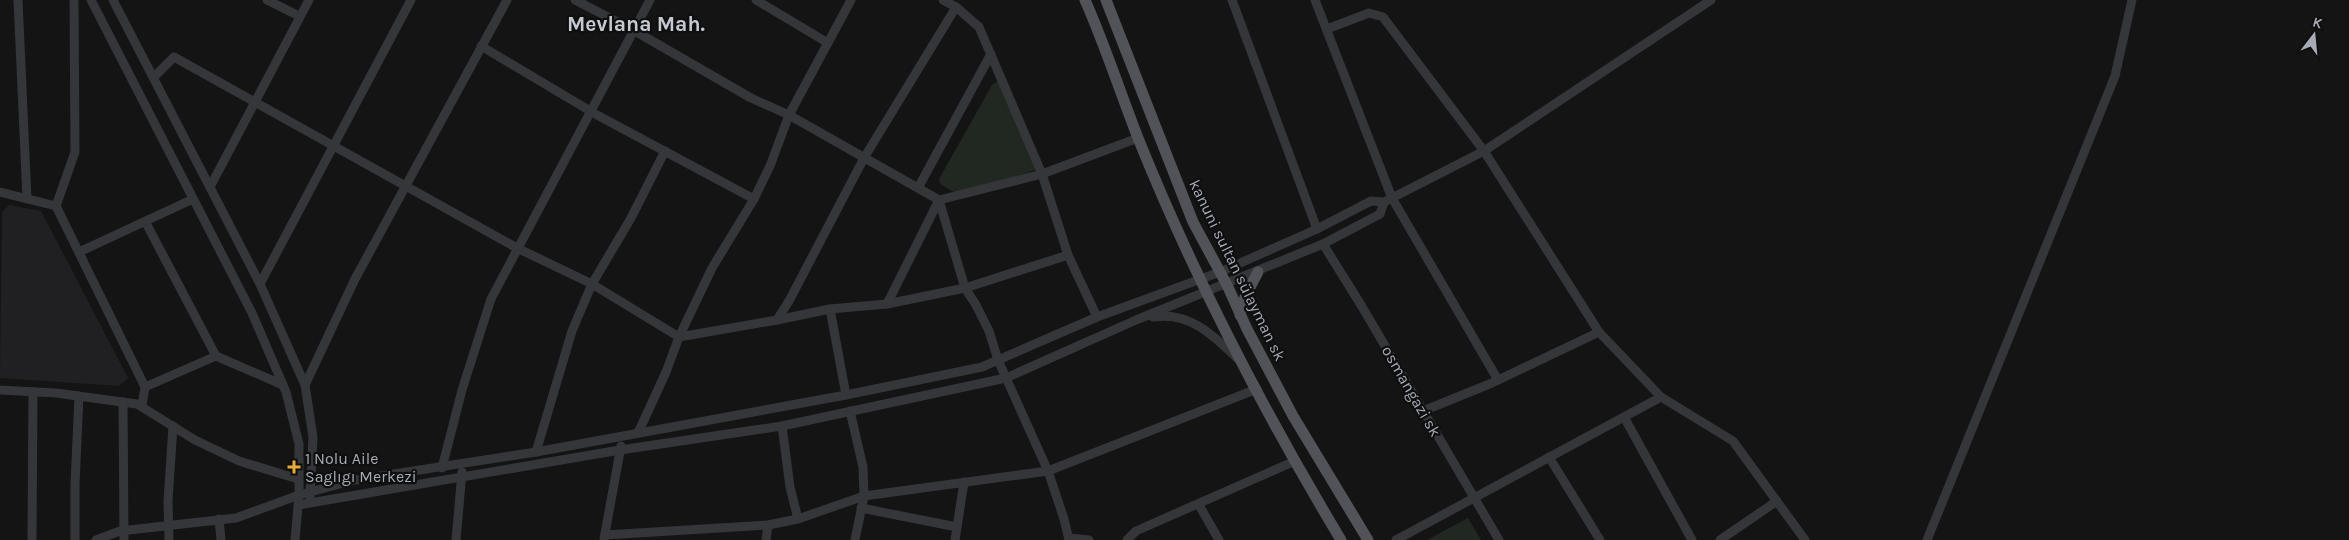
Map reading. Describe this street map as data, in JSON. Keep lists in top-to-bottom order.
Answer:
{
  "streets": {
    "main road": ["kanuni sultan sülayman sk"],
    "street": ["osmangazi sk"]
  },
  "districts": ["Mevlana Mah."],
  "places": {
    "health": ["1 Nolu Aile Saglıgı Merkezi"]
  },
  "north": "top"
}
